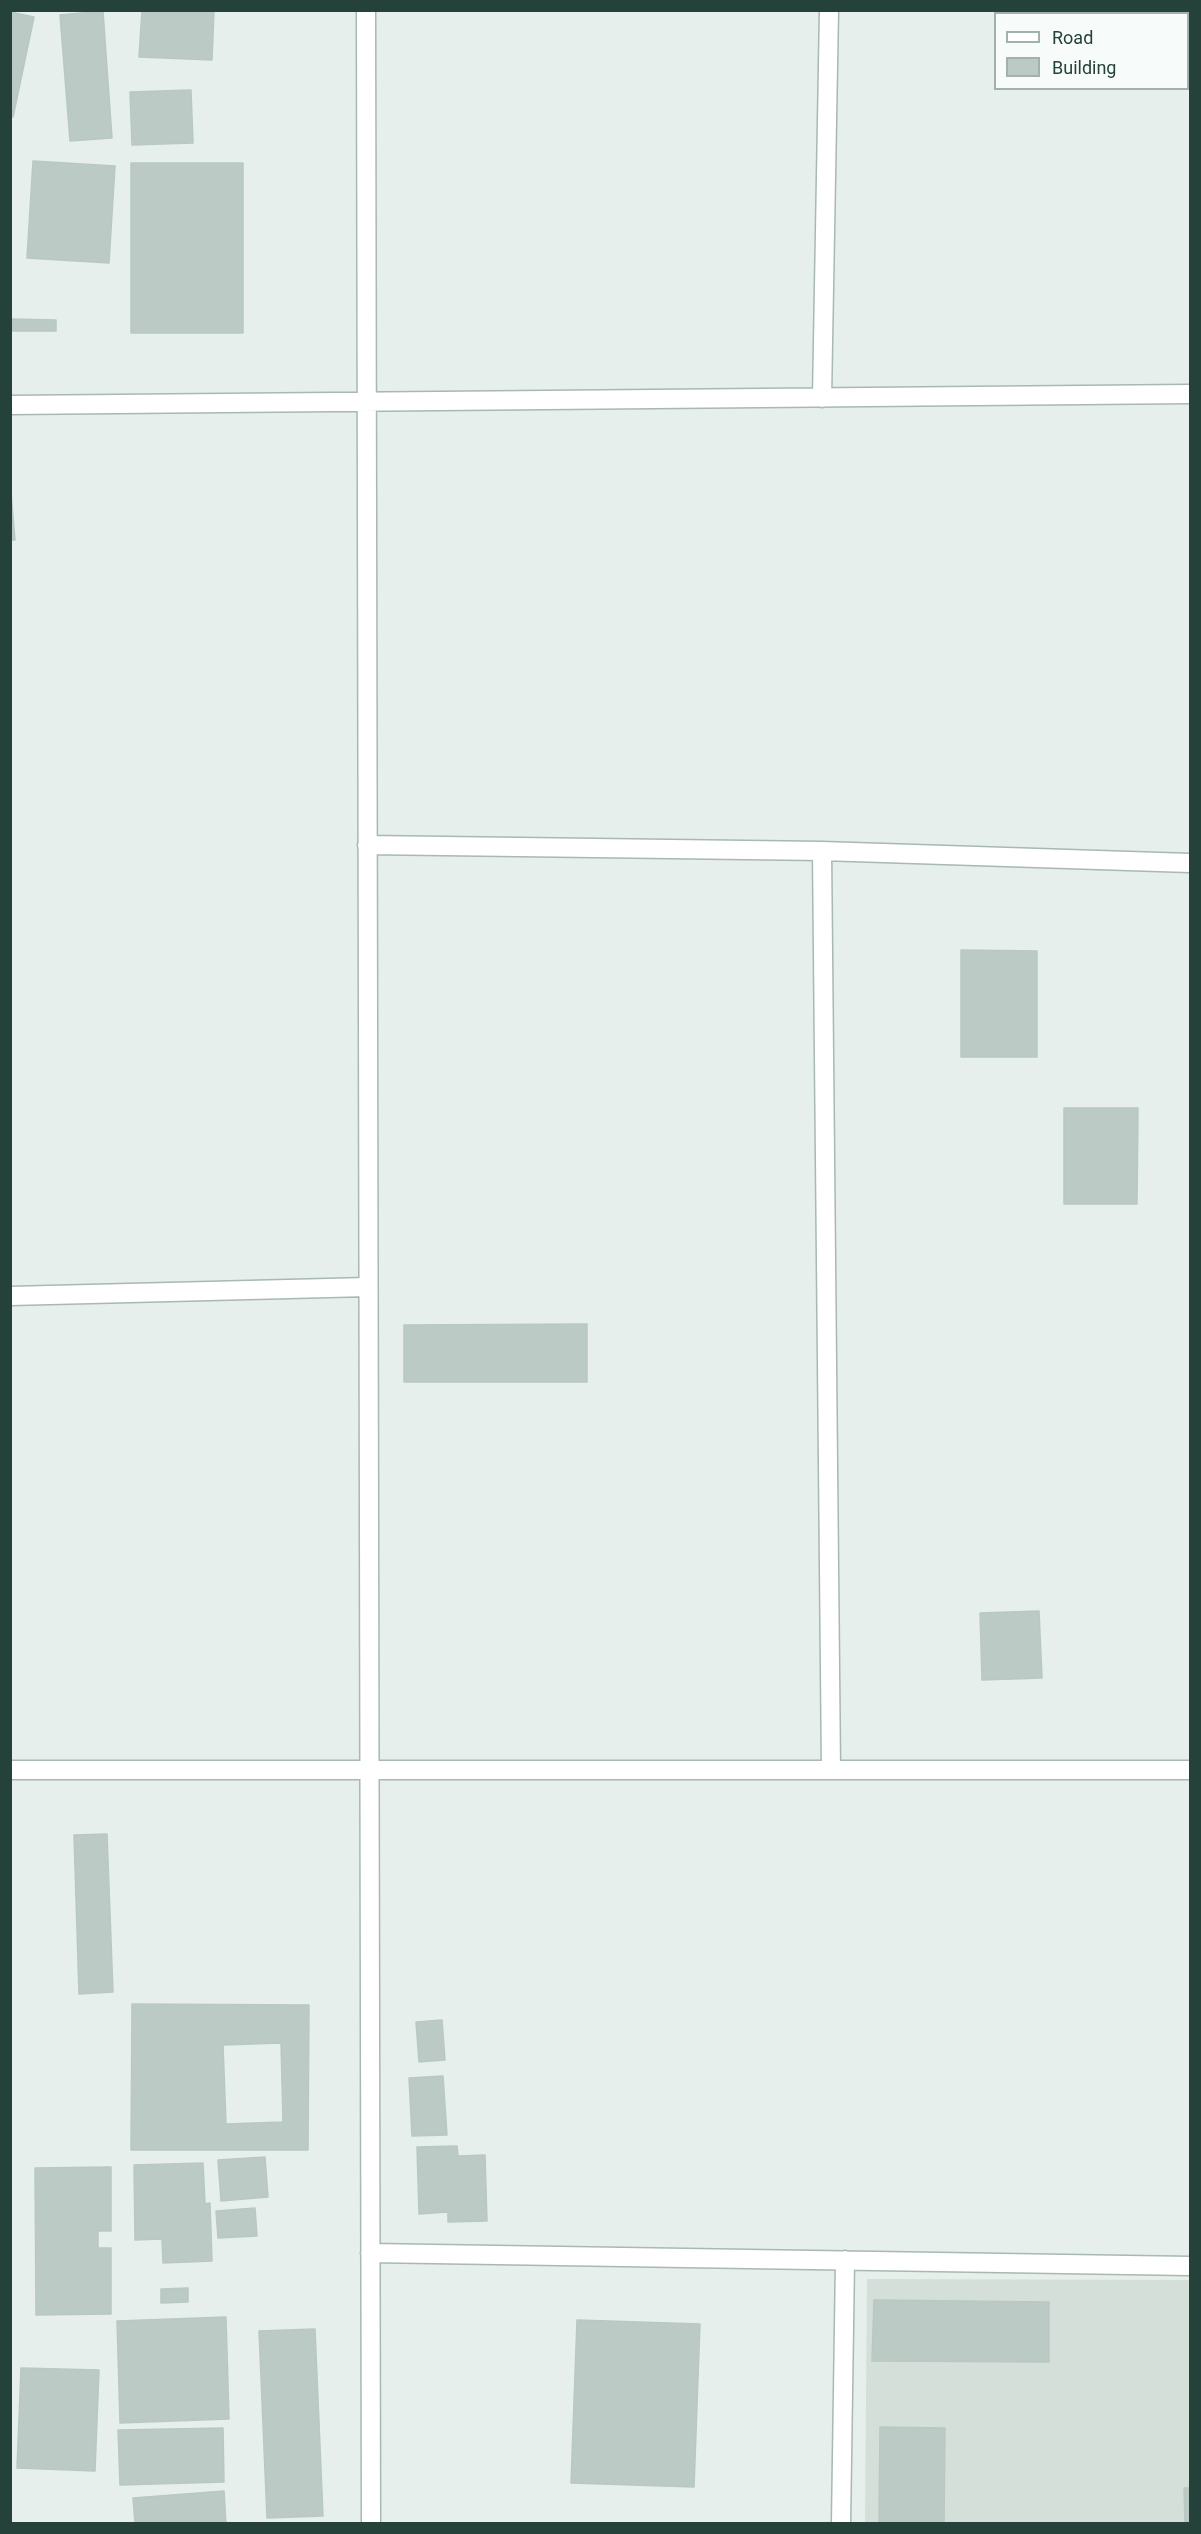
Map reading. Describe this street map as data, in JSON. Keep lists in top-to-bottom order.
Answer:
{
  "legend": ["Road", "Building"]
}
